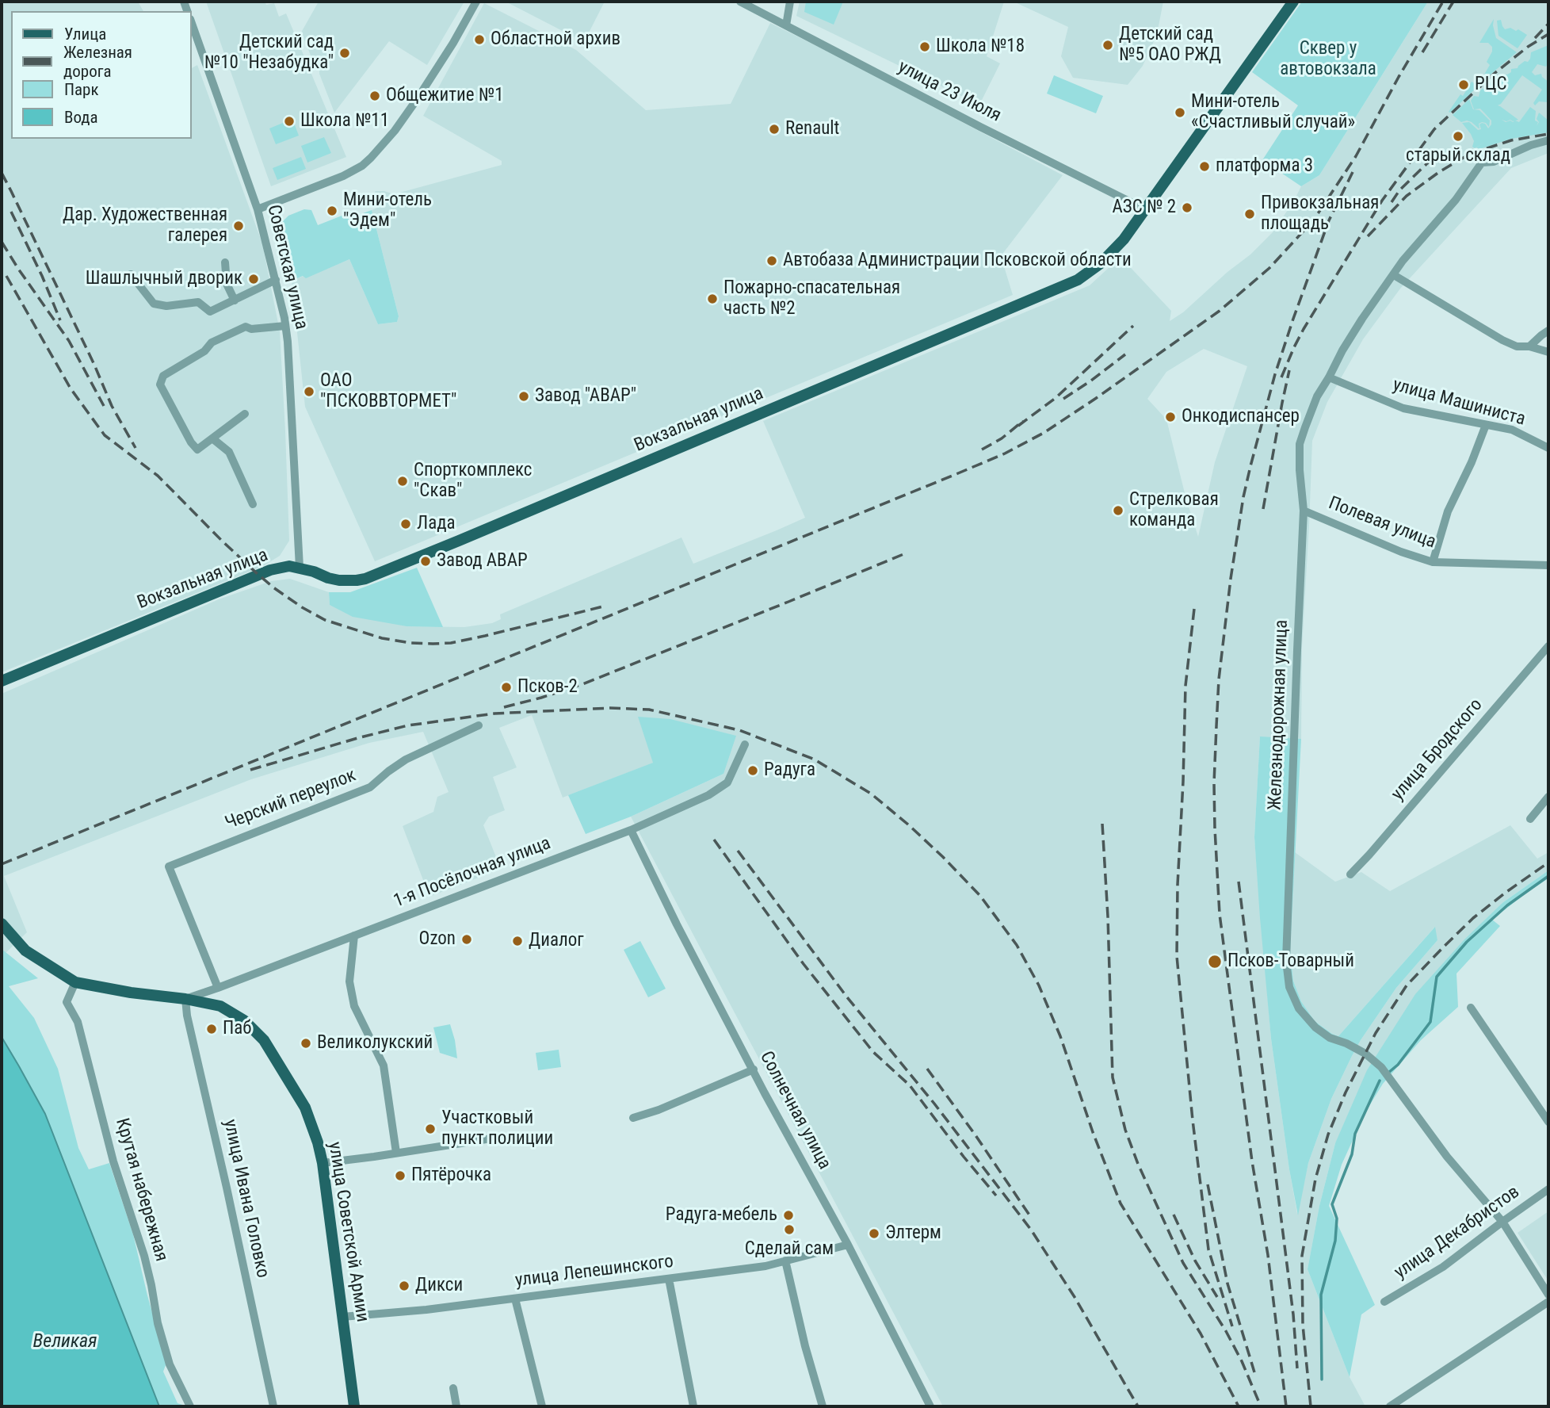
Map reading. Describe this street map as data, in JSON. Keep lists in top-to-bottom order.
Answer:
{
  "streets": {
    "main road": ["Вокзальная улица", "улица Советской Армии"],
    "street": [
      "улица 23 Июля",
      "Советская улица",
      "улица Машиниста",
      "Полевая улица",
      "Железнодорожная улица",
      "улица Бродского",
      "Черский переулок",
      "1-я Посёлочная улица",
      "Солнечная улица",
      "Крутая набережная",
      "улица Ивана Головко",
      "улица Декабристов",
      "улица Лепешинского"
    ]
  },
  "crossings": [
    ["улица 23 Июля", "Вокзальная улица"],
    ["Советская улица", "Вокзальная улица"],
    ["улица Машиниста", "Железнодорожная улица"],
    ["Полевая улица", "Железнодорожная улица"],
    ["Железнодорожная улица", "улица Декабристов"],
    ["Черский переулок", "1-я Посёлочная улица"],
    ["1-я Посёлочная улица", "Солнечная улица"],
    ["1-я Посёлочная улица", "улица Ивана Головко"],
    ["1-я Посёлочная улица", "улица Советской Армии"],
    ["Солнечная улица", "улица Лепешинского"],
    ["Крутая набережная", "улица Советской Армии"],
    ["улица Ивана Головко", "улица Советской Армии"],
    ["улица Советской Армии", "улица Лепешинского"]
  ],
  "water": ["Великая"],
  "parks": ["Сквер у автовокзала"],
  "places": [
    "Областной архив",
    "Детский сад №5 ОАО РЖД",
    "Школа №18",
    "Детский сад №10 \"Незабудка\"",
    "РЦС",
    "Общежитие №1",
    "Мини-отель «Счастливый случай»",
    "Школа №11",
    "Renault",
    "старый склад",
    "платформа 3",
    "АЗС № 2",
    "Мини-отель \"Эдем\"",
    "Привокзальная площадь",
    "Дар. Художественная галерея",
    "Автобаза Администрации Псковской области",
    "Шашлычный дворик",
    "Пожарно-спасательная часть №2",
    "ОАО \"ПСКОВВТОРМЕТ\"",
    "Завод \"АВАР\"",
    "Онкодиспансер",
    "Спорткомплекс \"Скав\"",
    "Стрелковая команда",
    "Лада",
    "Завод АВАР",
    "Псков-2",
    "Радуга",
    "Ozon",
    "Диалог",
    "Псков-Товарный",
    "Паб",
    "Великолукский",
    "Участковый пункт полиции",
    "Пятёрочка",
    "Радуга-мебель",
    "Сделай сам",
    "Элтерм",
    "Дикси"
  ],
  "legend": [
    "Улица",
    "Железная дорога",
    "Парк",
    "Вода"
  ]
}
